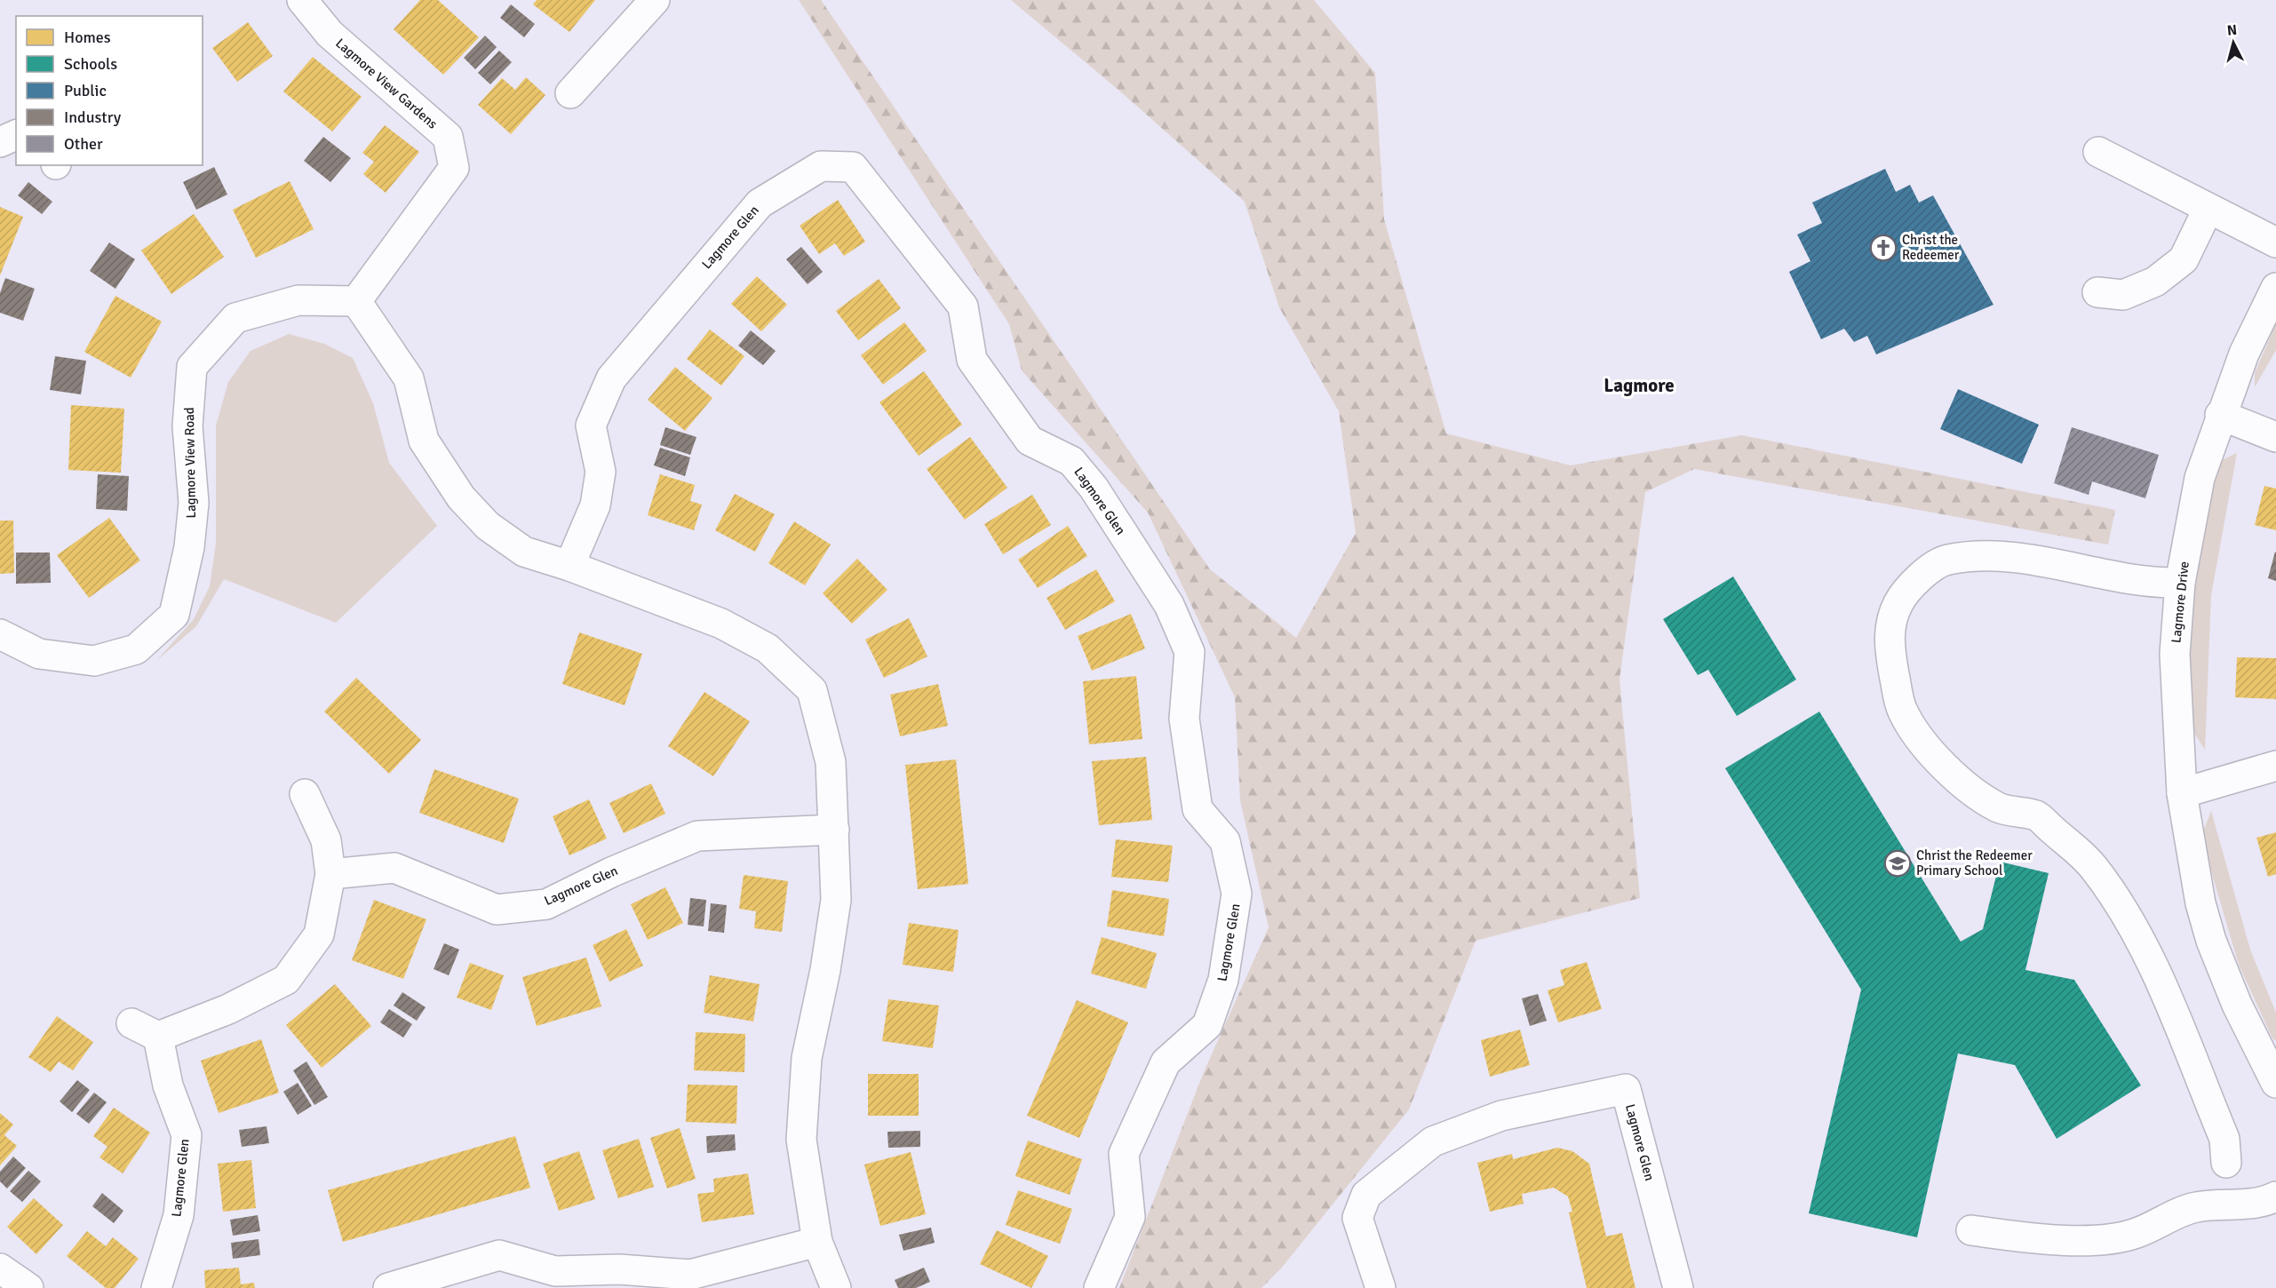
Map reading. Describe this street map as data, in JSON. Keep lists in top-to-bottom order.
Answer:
{
  "streets": {
    "street": [
      "Lagmore View Gardens",
      "Lagmore Glen",
      "Lagmore View Road",
      "Lagmore Drive"
    ]
  },
  "crossings": [
    ["Lagmore View Gardens", "Lagmore View Road"]
  ],
  "districts": ["Lagmore"],
  "places": {
    "church": ["Christ the Redeemer"],
    "school or university": ["Christ the Redeemer Primary School"]
  },
  "legend": [
    "Homes",
    "Schools",
    "Public",
    "Industry",
    "Other"
  ],
  "north": "top"
}
